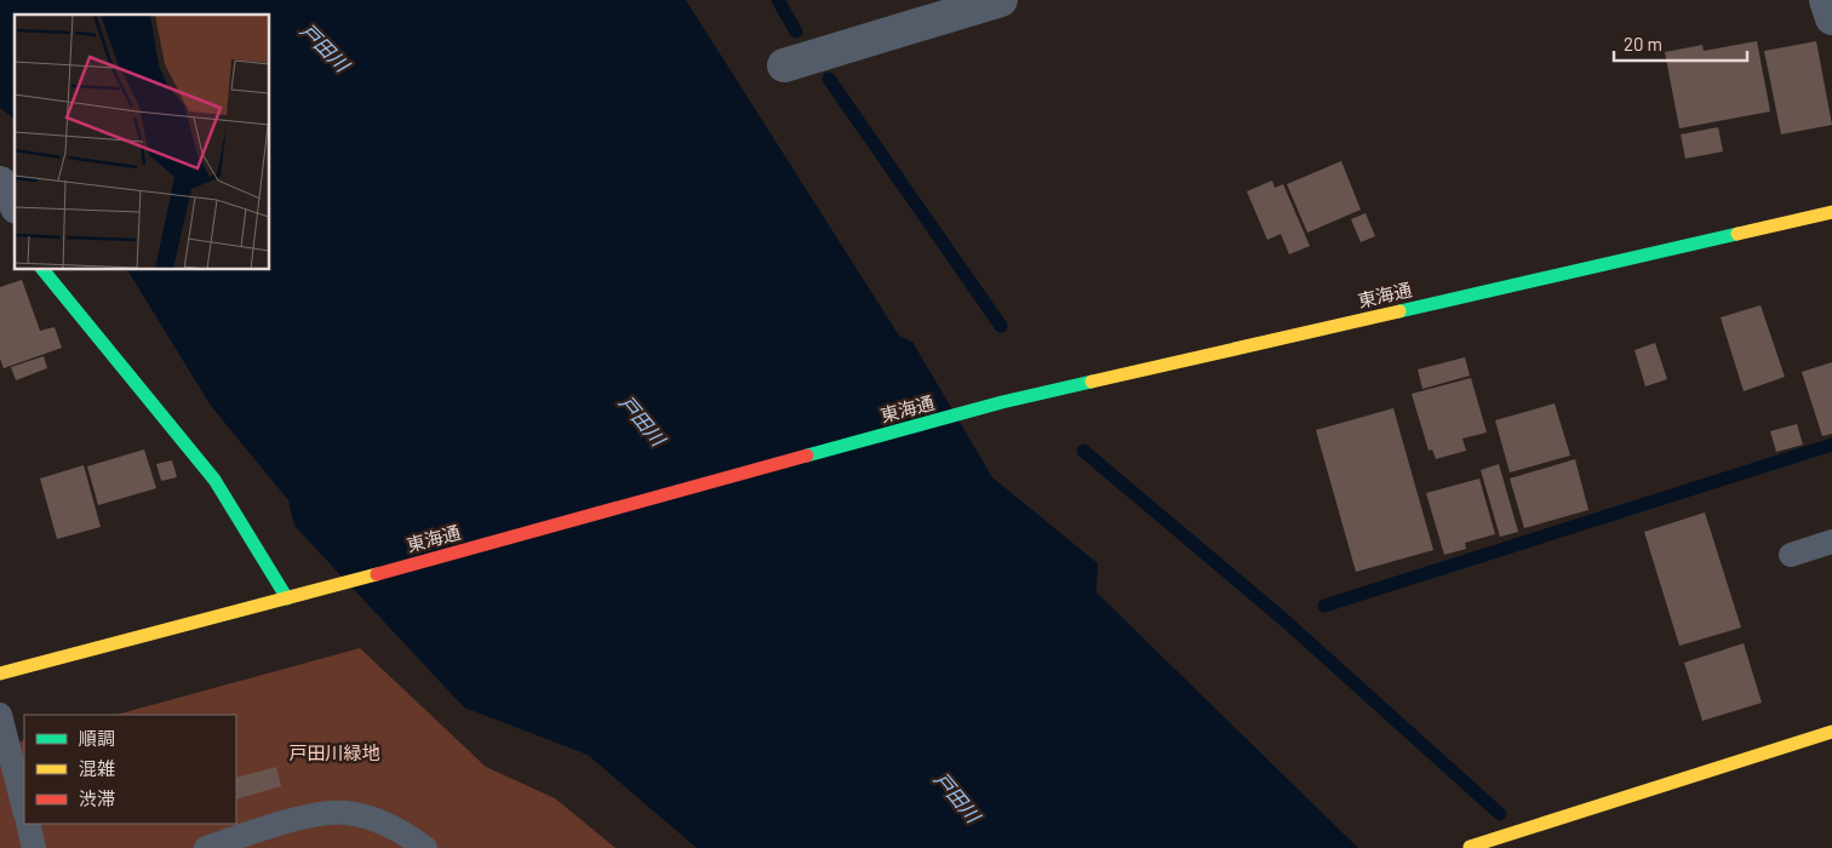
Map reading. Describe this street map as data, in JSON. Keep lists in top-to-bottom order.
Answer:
{
  "streets": {
    "main road": ["東海通"]
  },
  "water": ["戸田川"],
  "parks": ["戸田川緑地"],
  "legend": ["順調", "混雑", "渋滞"],
  "scale_bar": "20 m"
}
